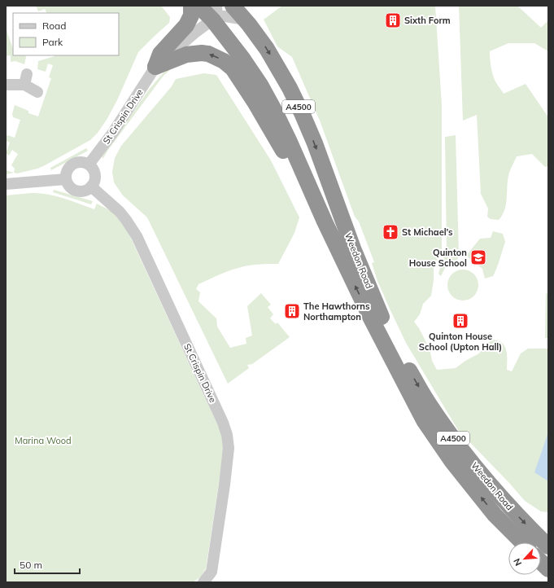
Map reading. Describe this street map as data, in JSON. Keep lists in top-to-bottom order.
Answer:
{
  "streets": {
    "highway": ["A4500", "Weedon Road"],
    "street": ["St Crispin Drive"]
  },
  "crossings": [
    ["St Crispin Drive", "Weedon Road"]
  ],
  "parks": ["Marina Wood"],
  "places": {
    "building": ["Sixth Form", "The Hawthorns Northampton", "Quinton House School (Upton Hall)"],
    "church": ["St Michael’s"],
    "school or university": ["Quinton House School"]
  },
  "legend": ["Road", "Park"],
  "scale_bar": "50 m",
  "north": "bottom left"
}
